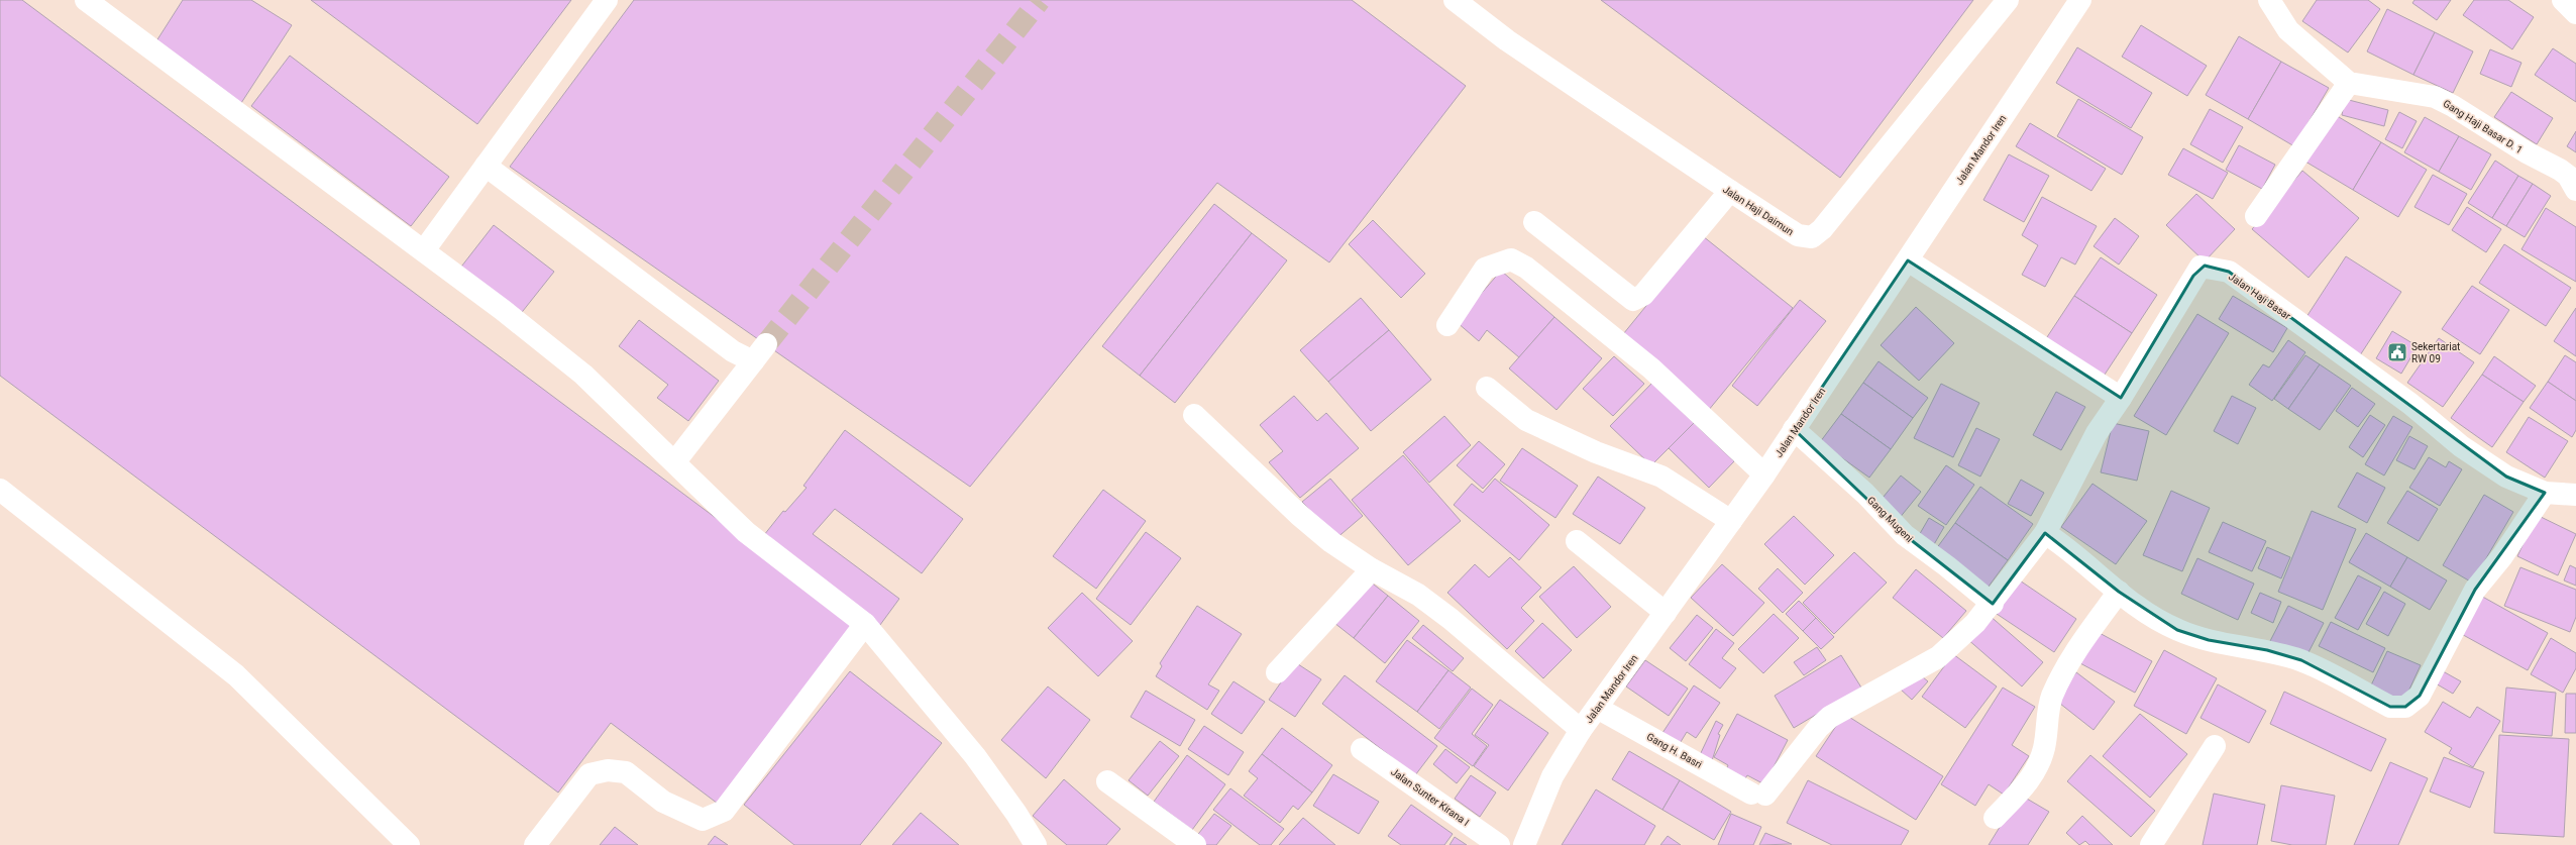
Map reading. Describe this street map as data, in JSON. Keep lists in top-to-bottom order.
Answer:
{
  "streets": {
    "street": [
      "Gang Haji Basar D. 1",
      "Jalan Mandor Iren",
      "Jalan Haji Daimun",
      "Jalan Haji Basar",
      "Gang Mugeni",
      "Gang H. Basri",
      "Jalan Sunter Kirana I"
    ]
  },
  "crossings": [
    ["Jalan Mandor Iren", "Gang Mugeni"],
    ["Jalan Mandor Iren", "Gang H. Basri"],
    ["Gang Mugeni", "Gang H. Basri"]
  ],
  "places": {
    "public building": ["Sekertariat RW 09"]
  }
}
